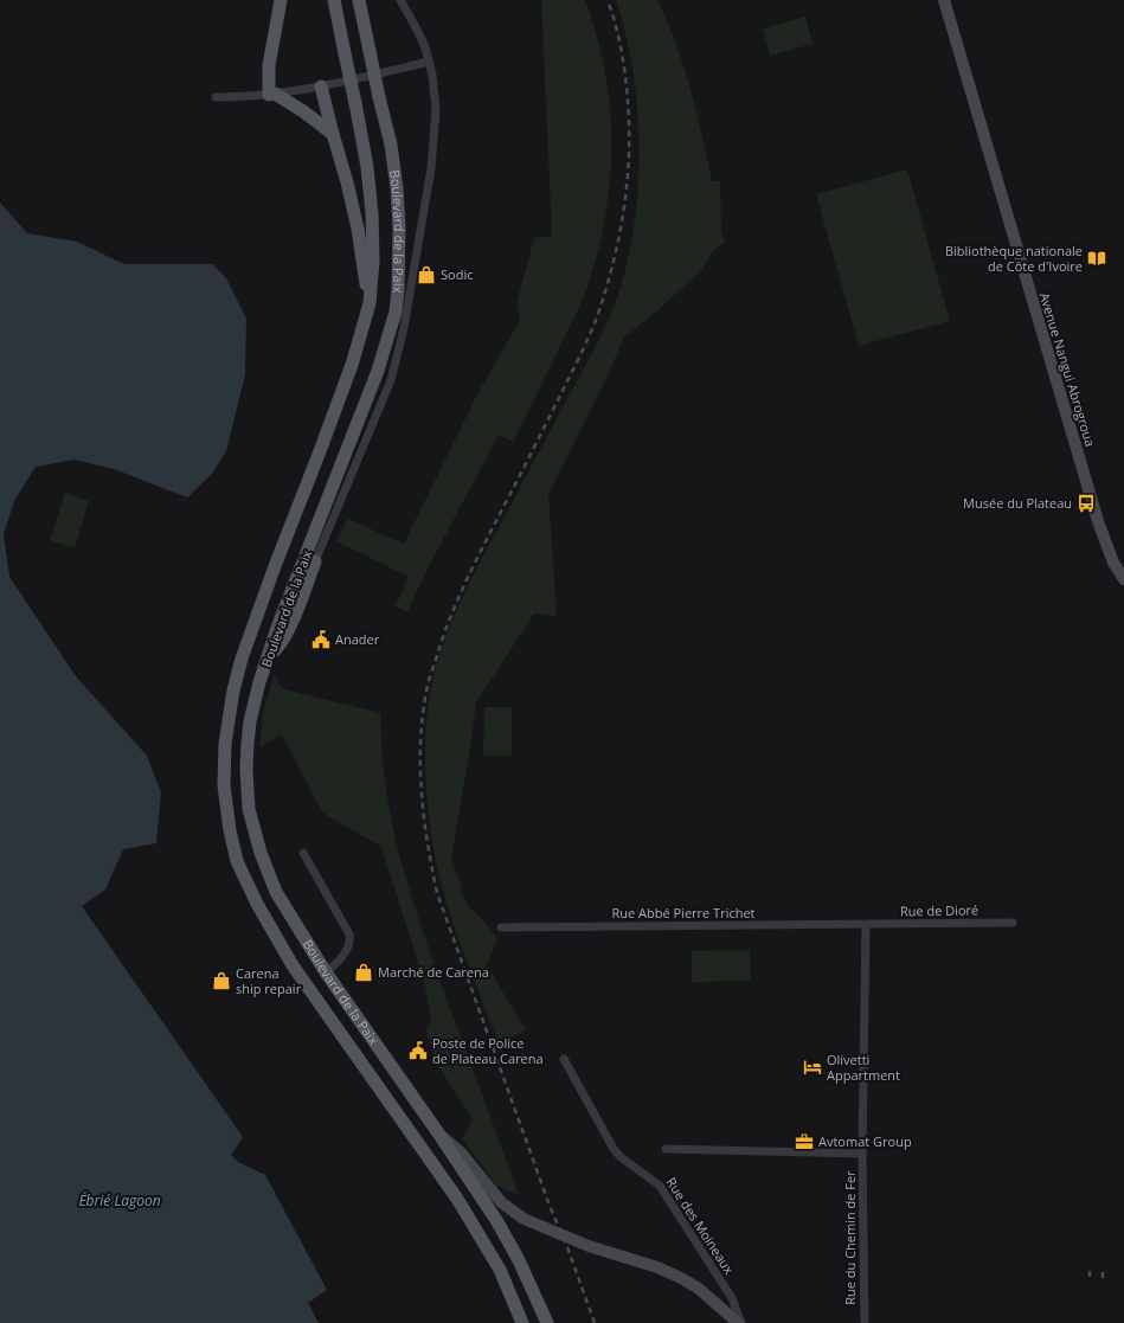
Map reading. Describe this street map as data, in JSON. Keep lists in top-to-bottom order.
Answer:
{
  "streets": {
    "main road": ["Boulevard de la Paix", "Avenue Nangui Abrogroua"],
    "street": [
      "Rue de Dioré",
      "Rue Abbé Pierre Trichet",
      "Rue des Moineaux",
      "Rue du Chemin de Fer"
    ]
  },
  "crossings": [
    ["Rue de Dioré", "Rue Abbé Pierre Trichet"],
    ["Rue de Dioré", "Rue du Chemin de Fer"],
    ["Rue Abbé Pierre Trichet", "Rue du Chemin de Fer"]
  ],
  "water": ["Ébrié Lagoon"],
  "places": {
    "library": ["Bibliothèque nationale de Côte d'Ivoire"],
    "shop": ["Sodic", "Marché de Carena", "Carena ship repair"],
    "bus stop": ["Musée du Plateau"],
    "public building": ["Anader", "Poste de Police de Plateau Carena"],
    "hotel": ["Olivetti Appartment"],
    "office": ["Avtomat Group"]
  }
}
